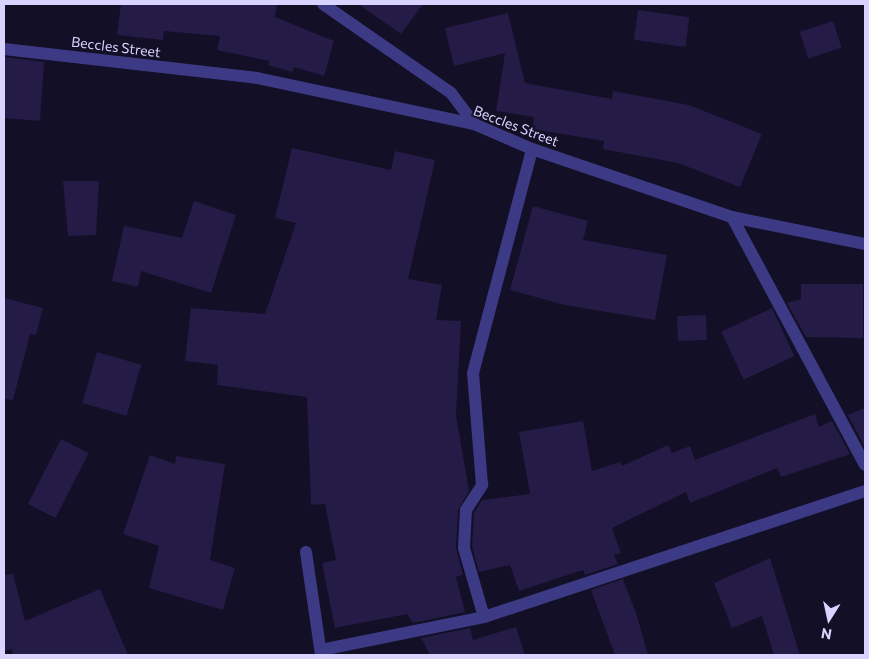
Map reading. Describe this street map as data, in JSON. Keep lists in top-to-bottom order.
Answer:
{
  "streets": {
    "street": ["Beccles Street"]
  },
  "north": "bottom"
}
